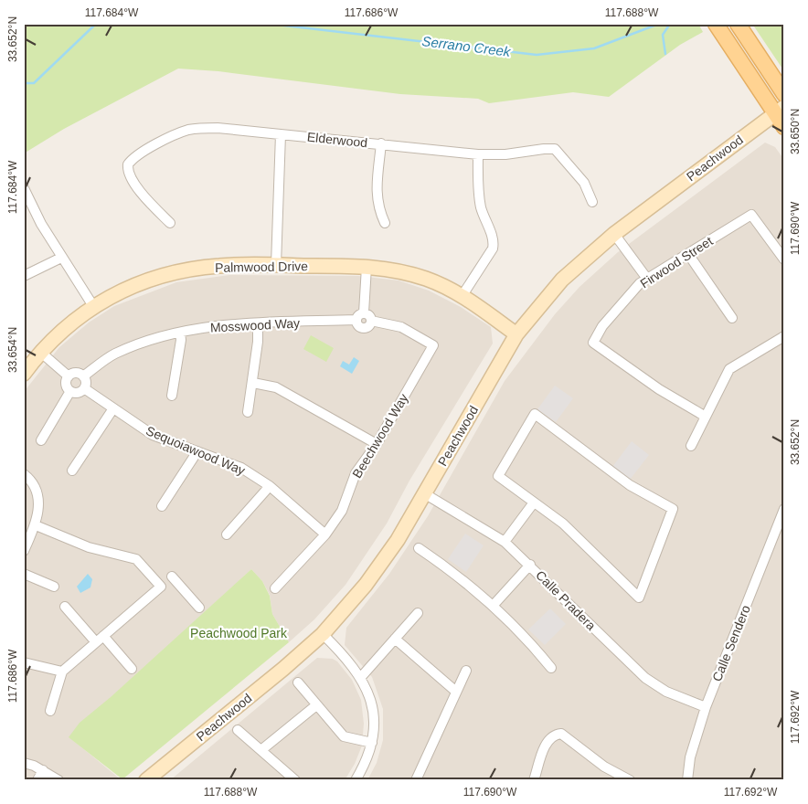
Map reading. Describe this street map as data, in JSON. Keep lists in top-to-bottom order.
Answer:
{
  "streets": {
    "street": [
      "Elderwood",
      "Peachwood",
      "Firwood Street",
      "Palmwood Drive",
      "Mosswood Way",
      "Beechwood Way",
      "Sequoiawood Way",
      "Calle Pradera",
      "Calle Sendero"
    ]
  },
  "crossings": [
    ["Peachwood", "Palmwood Drive"],
    ["Peachwood", "Calle Pradera"],
    ["Mosswood Way", "Beechwood Way"],
    ["Mosswood Way", "Sequoiawood Way"],
    ["Beechwood Way", "Sequoiawood Way"],
    ["Calle Pradera", "Calle Sendero"]
  ],
  "water": ["Serrano Creek"],
  "parks": ["Peachwood Park"],
  "coordinates": [
    "117.684°W",
    "117.686°W",
    "117.688°W",
    "33.652°N",
    "33.650°N",
    "117.690°W",
    "33.654°N",
    "117.692°W"
  ]
}
